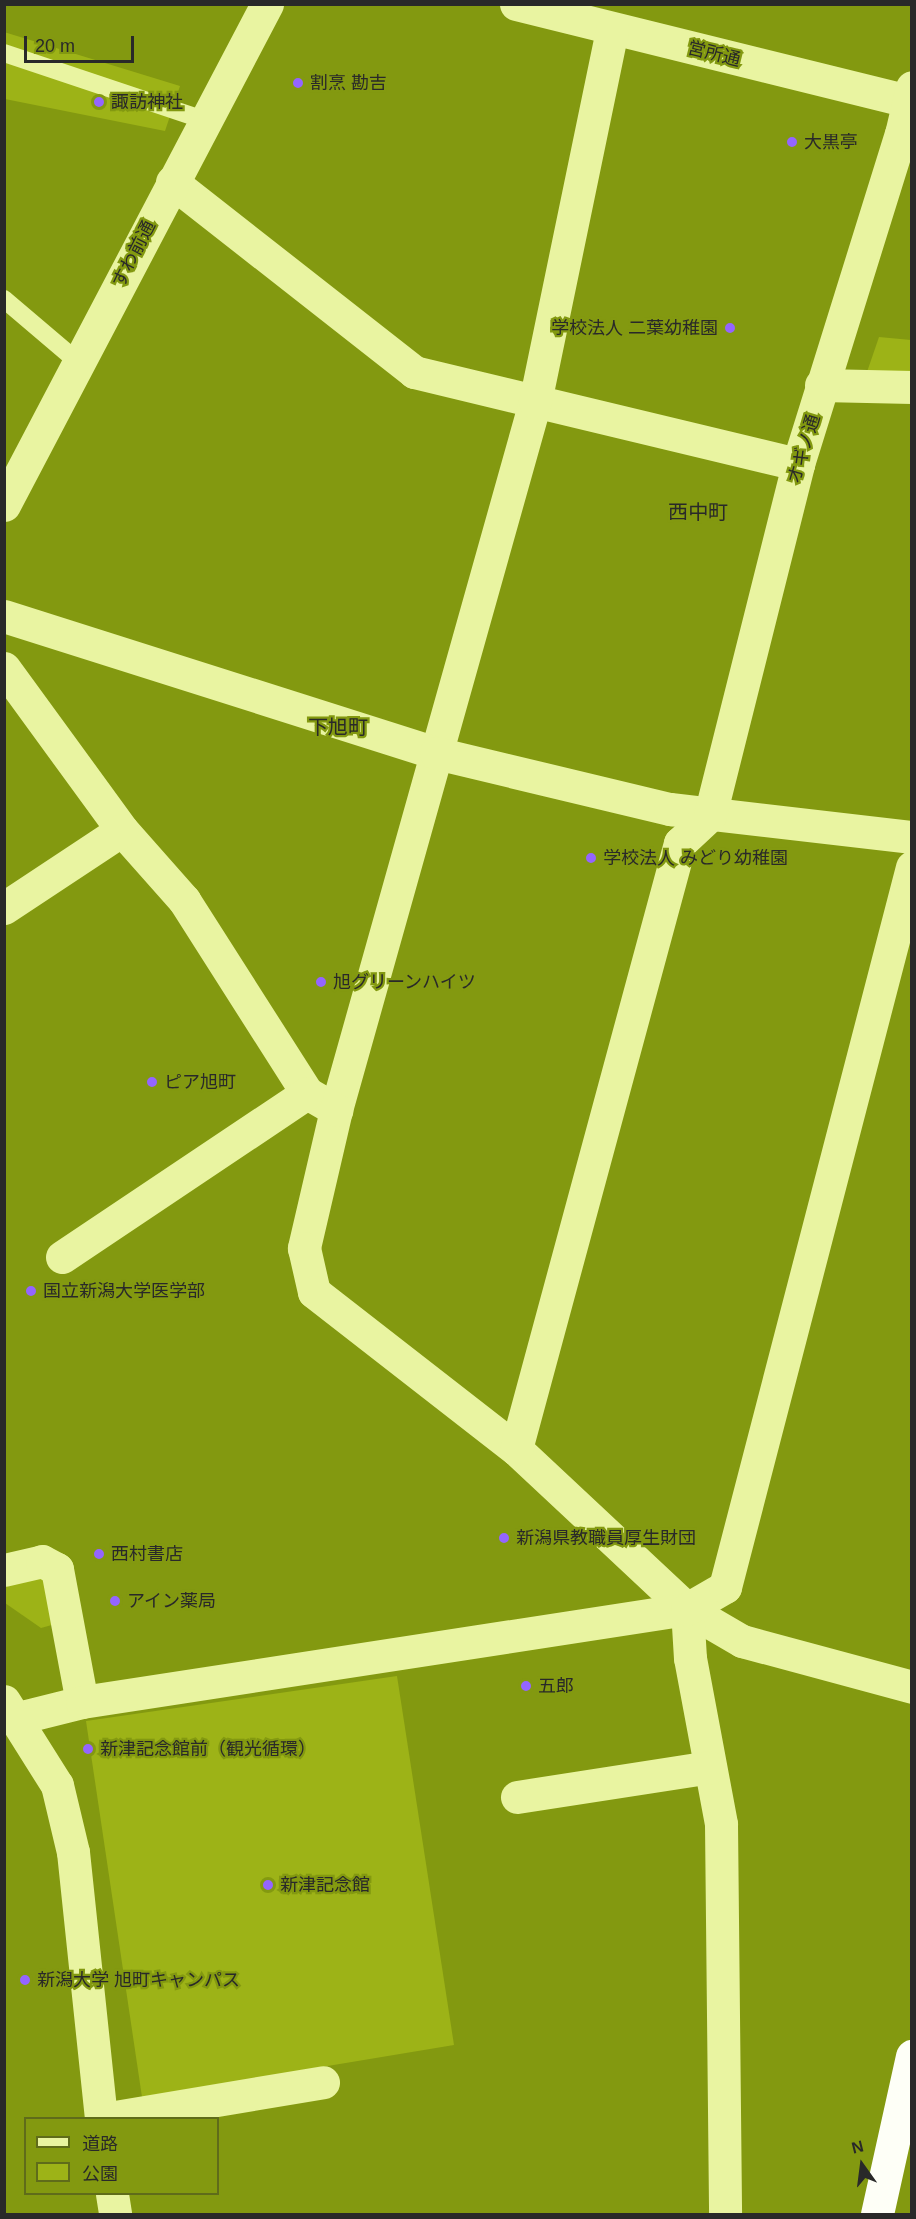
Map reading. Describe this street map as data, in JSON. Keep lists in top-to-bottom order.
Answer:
{
  "streets": {
    "street": ["営所通", "すわ前通", "オギノ通"]
  },
  "crossings": [
    ["営所通", "オギノ通"]
  ],
  "districts": ["西中町", "下旭町"],
  "places": [
    "割烹 勘吉",
    "諏訪神社",
    "大黒亭",
    "学校法人 二葉幼稚園",
    "学校法人 みどり幼稚園",
    "旭グリーンハイツ",
    "ピア旭町",
    "国立新潟大学医学部",
    "新潟県教職員厚生財団",
    "西村書店",
    "アイン薬局",
    "五郎",
    "新津記念館前（観光循環）",
    "新津記念館",
    "新潟大学 旭町キャンパス"
  ],
  "legend": ["道路", "公園"],
  "scale_bar": "20 m",
  "north": "top"
}
